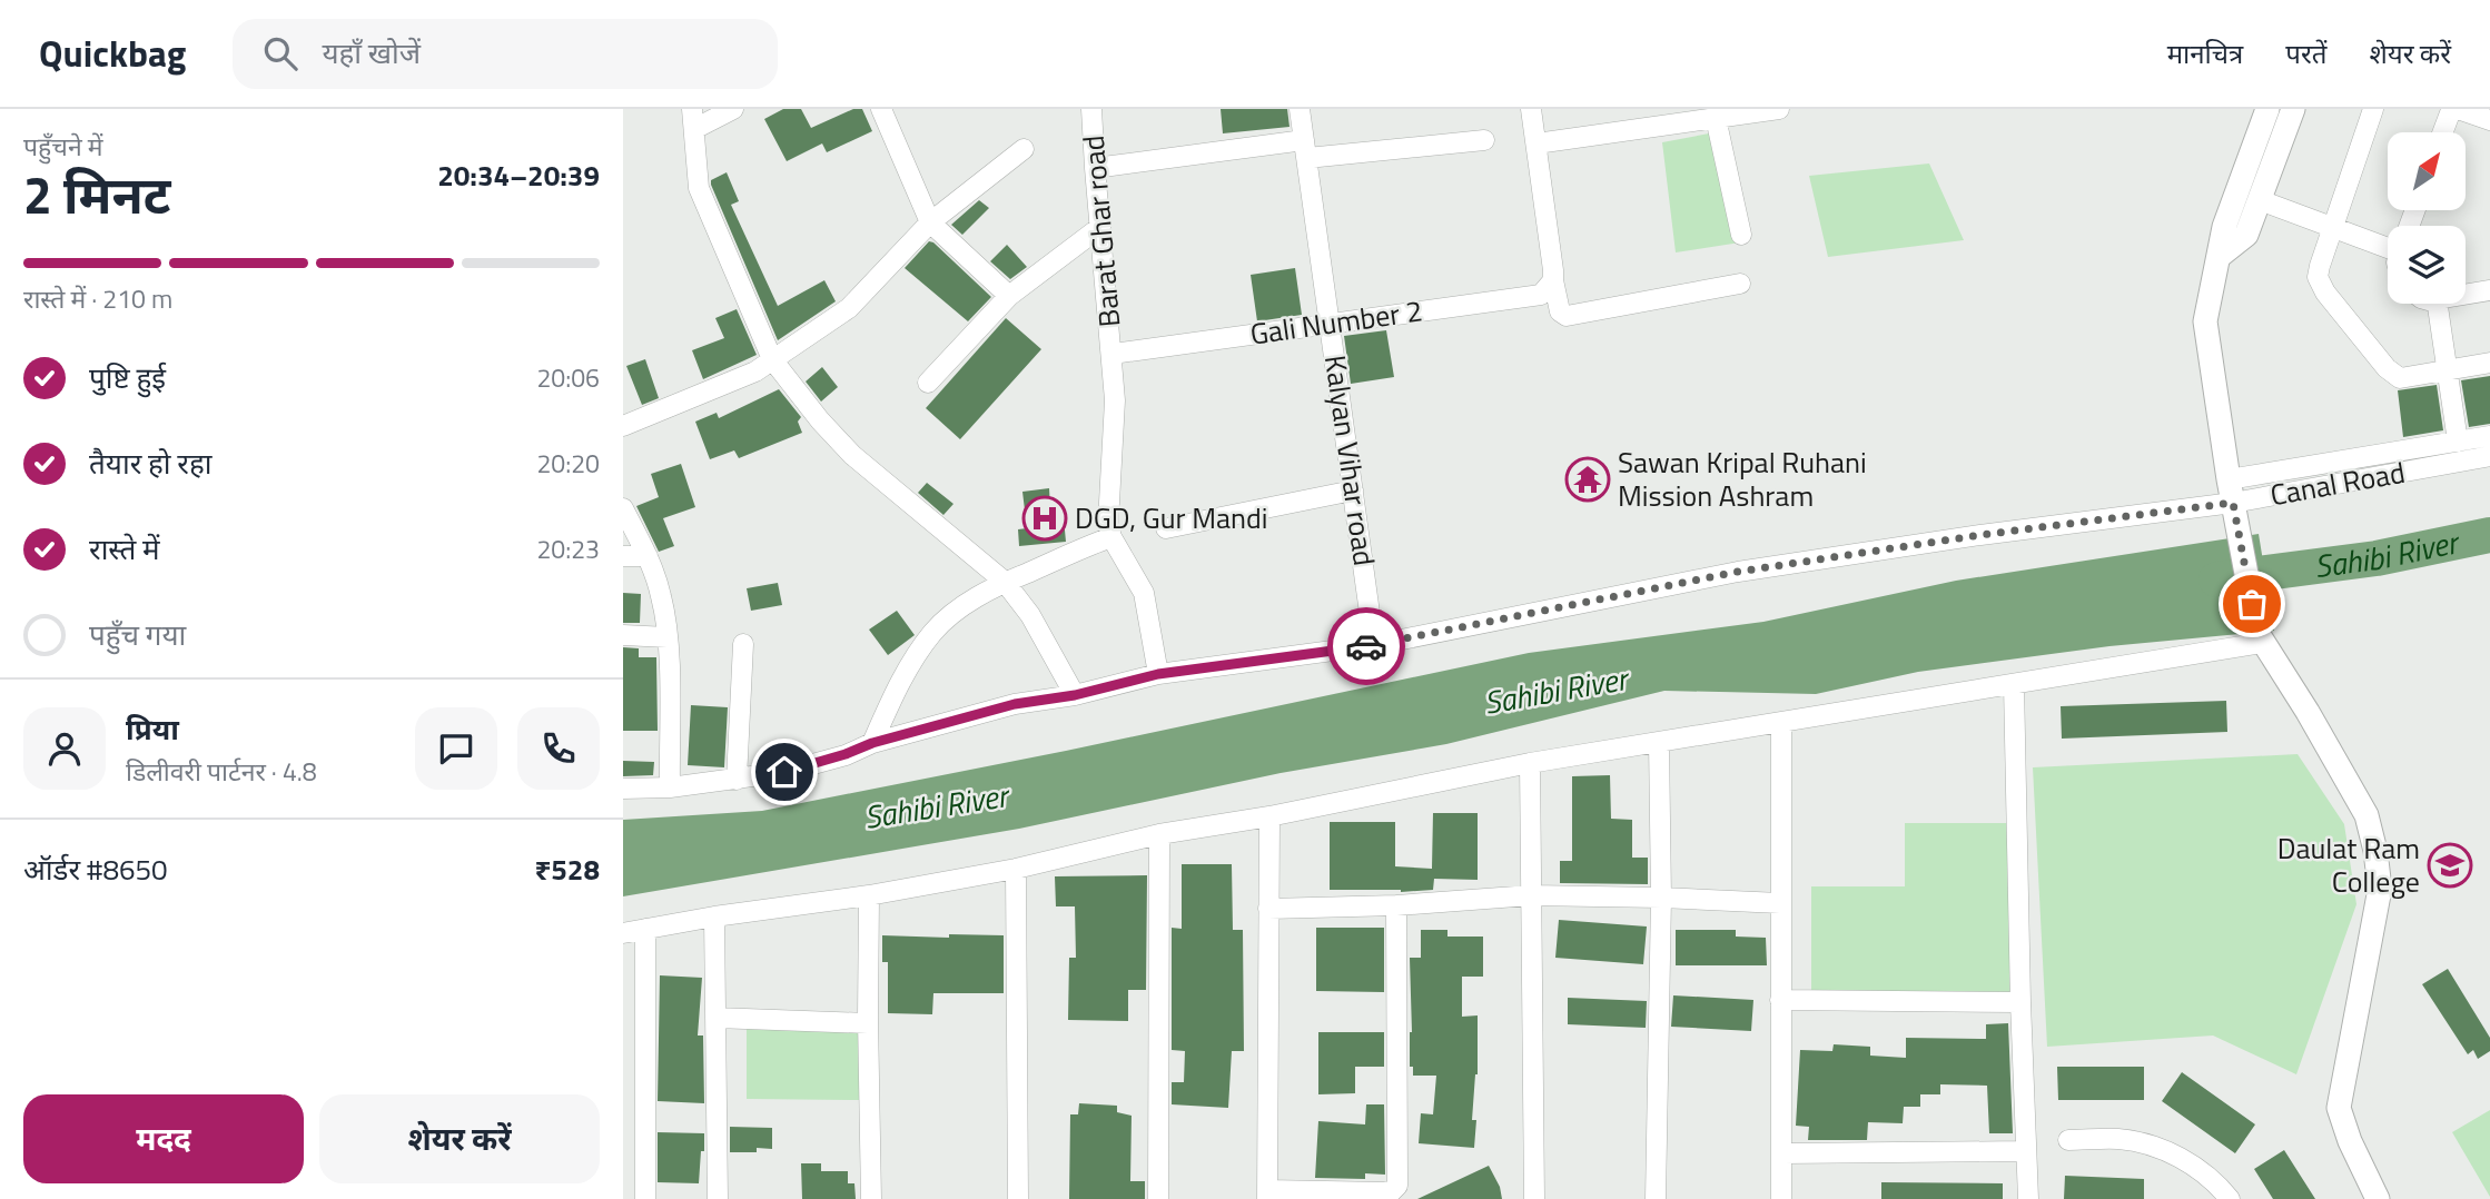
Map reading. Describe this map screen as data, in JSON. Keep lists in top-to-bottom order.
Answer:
{
  "streets": {
    "street": [
      "Barat Ghar road",
      "Gali Number 2",
      "Kalyan Vihar road",
      "Canal Road"
    ]
  },
  "crossings": [
    ["Barat Ghar road", "Gali Number 2"],
    ["Gali Number 2", "Kalyan Vihar road"],
    ["Kalyan Vihar road", "Canal Road"]
  ],
  "water": ["Sahibi River"],
  "places": {
    "temple": ["Sawan Kripal Ruhani Mission Ashram"],
    "hospital": ["DGD, Gur Mandi"],
    "school or university": ["Daulat Ram College"]
  },
  "north": "top right",
  "page": {
    "header": "Quickbag",
    "search": "यहाँ खोजें",
    "nav": ["मानचित्र", "परतें", "शेयर करें"],
    "heading": ["2 मिनट", "पहुँचने में", "20:34–20:39"],
    "panel": [
      "प्रिया",
      "डिलीवरी पार्टनर · 4.8",
      "ऑर्डर #8650",
      "₹528"
    ],
    "bar": "रास्ते में · 210 m",
    "list": [
      ["पुष्टि हुई", "20:06"],
      ["तैयार हो रहा", "20:20"],
      ["रास्ते में", "20:23"],
      "पहुँच गया"
    ],
    "buttons": ["मदद", "शेयर करें"]
  }
}
